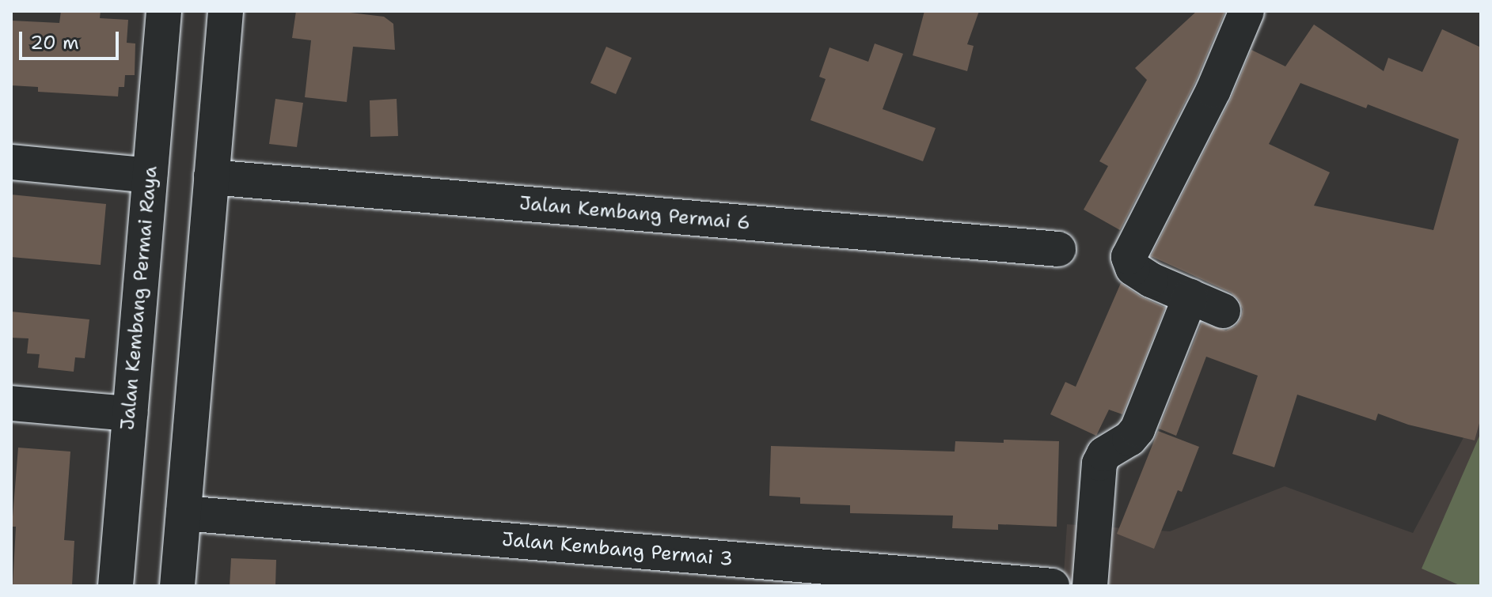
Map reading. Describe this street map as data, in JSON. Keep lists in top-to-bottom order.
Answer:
{
  "streets": {
    "street": ["Jalan Kembang Permai 6", "Jalan Kembang Permai Raya", "Jalan Kembang Permai 3"]
  },
  "scale_bar": "20 m"
}
